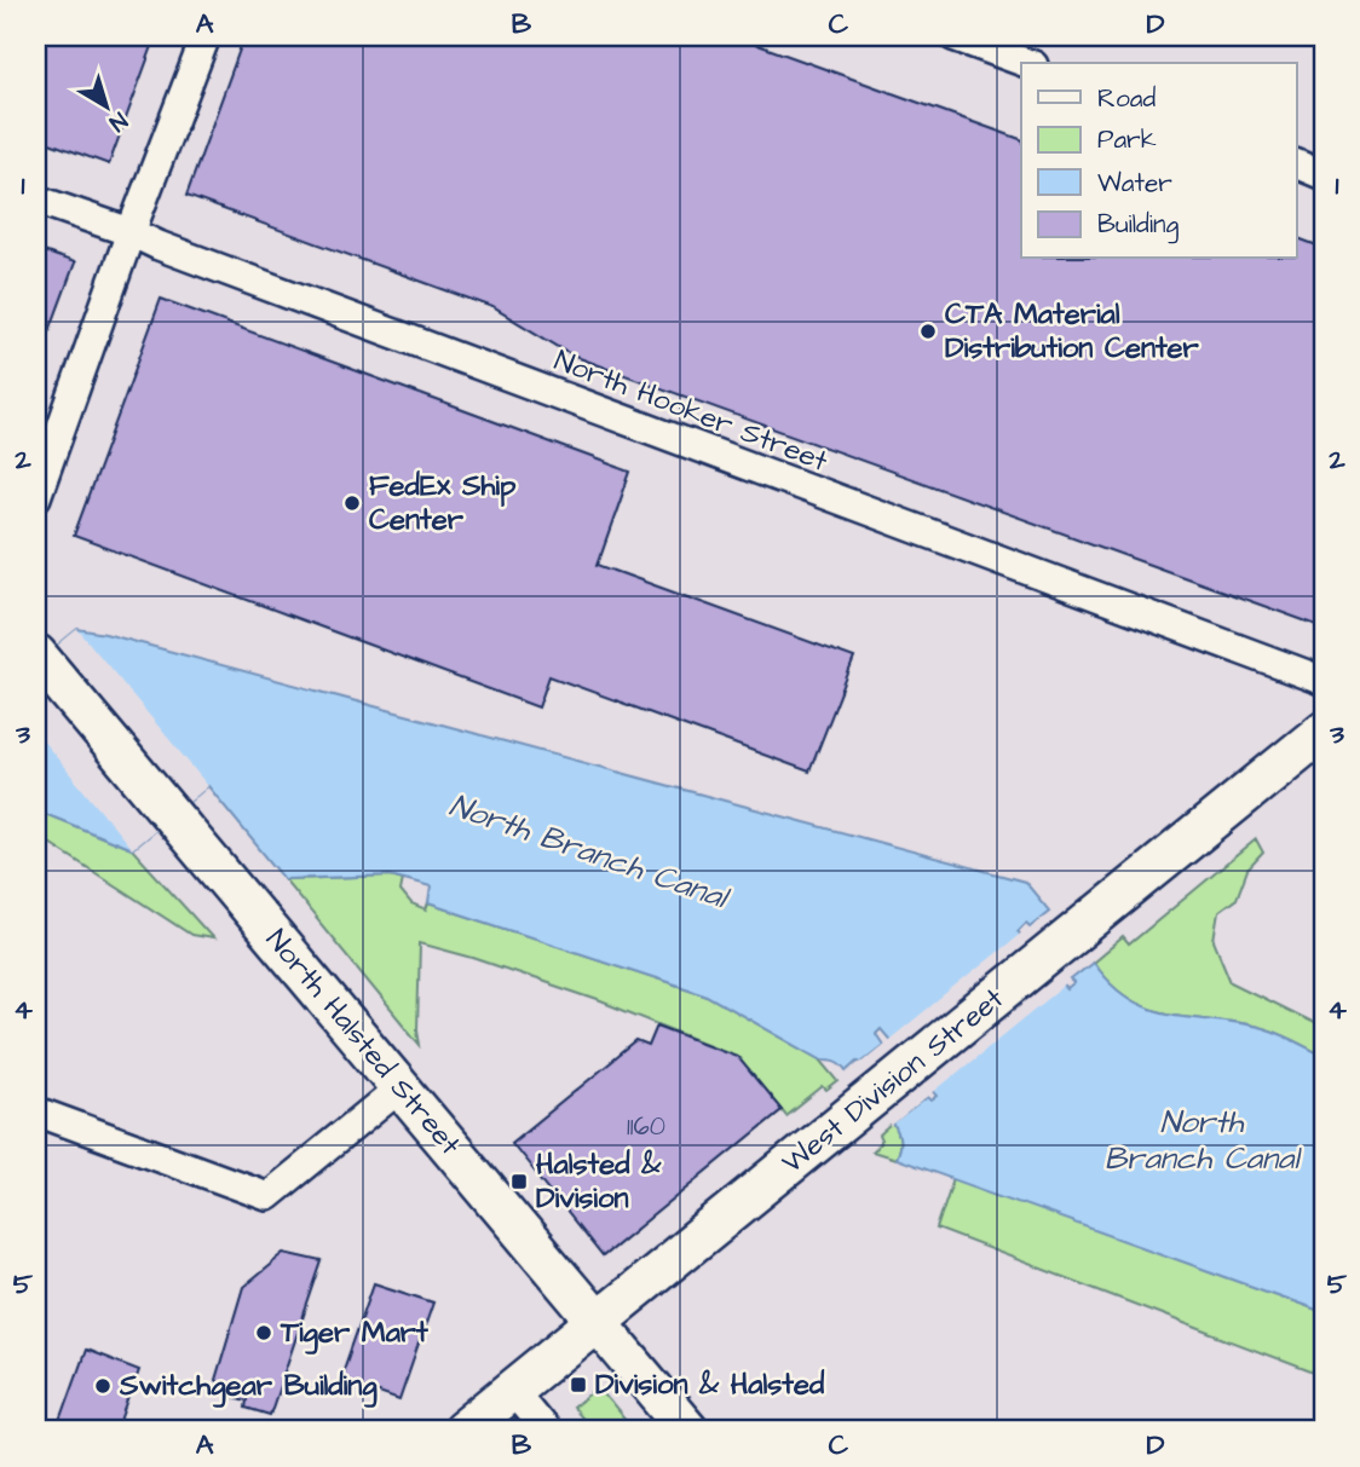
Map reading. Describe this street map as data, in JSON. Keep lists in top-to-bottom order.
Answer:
{
  "streets": {
    "main road": ["North Halsted Street", "West Division Street"],
    "street": ["North Hooker Street"]
  },
  "crossings": [
    ["North Halsted Street", "West Division Street"]
  ],
  "water": ["North Branch Canal"],
  "places": {
    "other": [
      "CTA Material Distribution Center",
      "FedEx Ship Center",
      "Tiger Mart",
      "Switchgear Building"
    ],
    "transit": ["Halsted & Division", "Division & Halsted"]
  },
  "house_numbers": ["1160"],
  "legend": [
    "Road",
    "Park",
    "Water",
    "Building"
  ],
  "north": "bottom right",
  "grid": {
    "columns": [
      "A",
      "B",
      "C",
      "D"
    ],
    "rows": [
      "1",
      "2",
      "3",
      "4",
      "5"
    ]
  }
}
